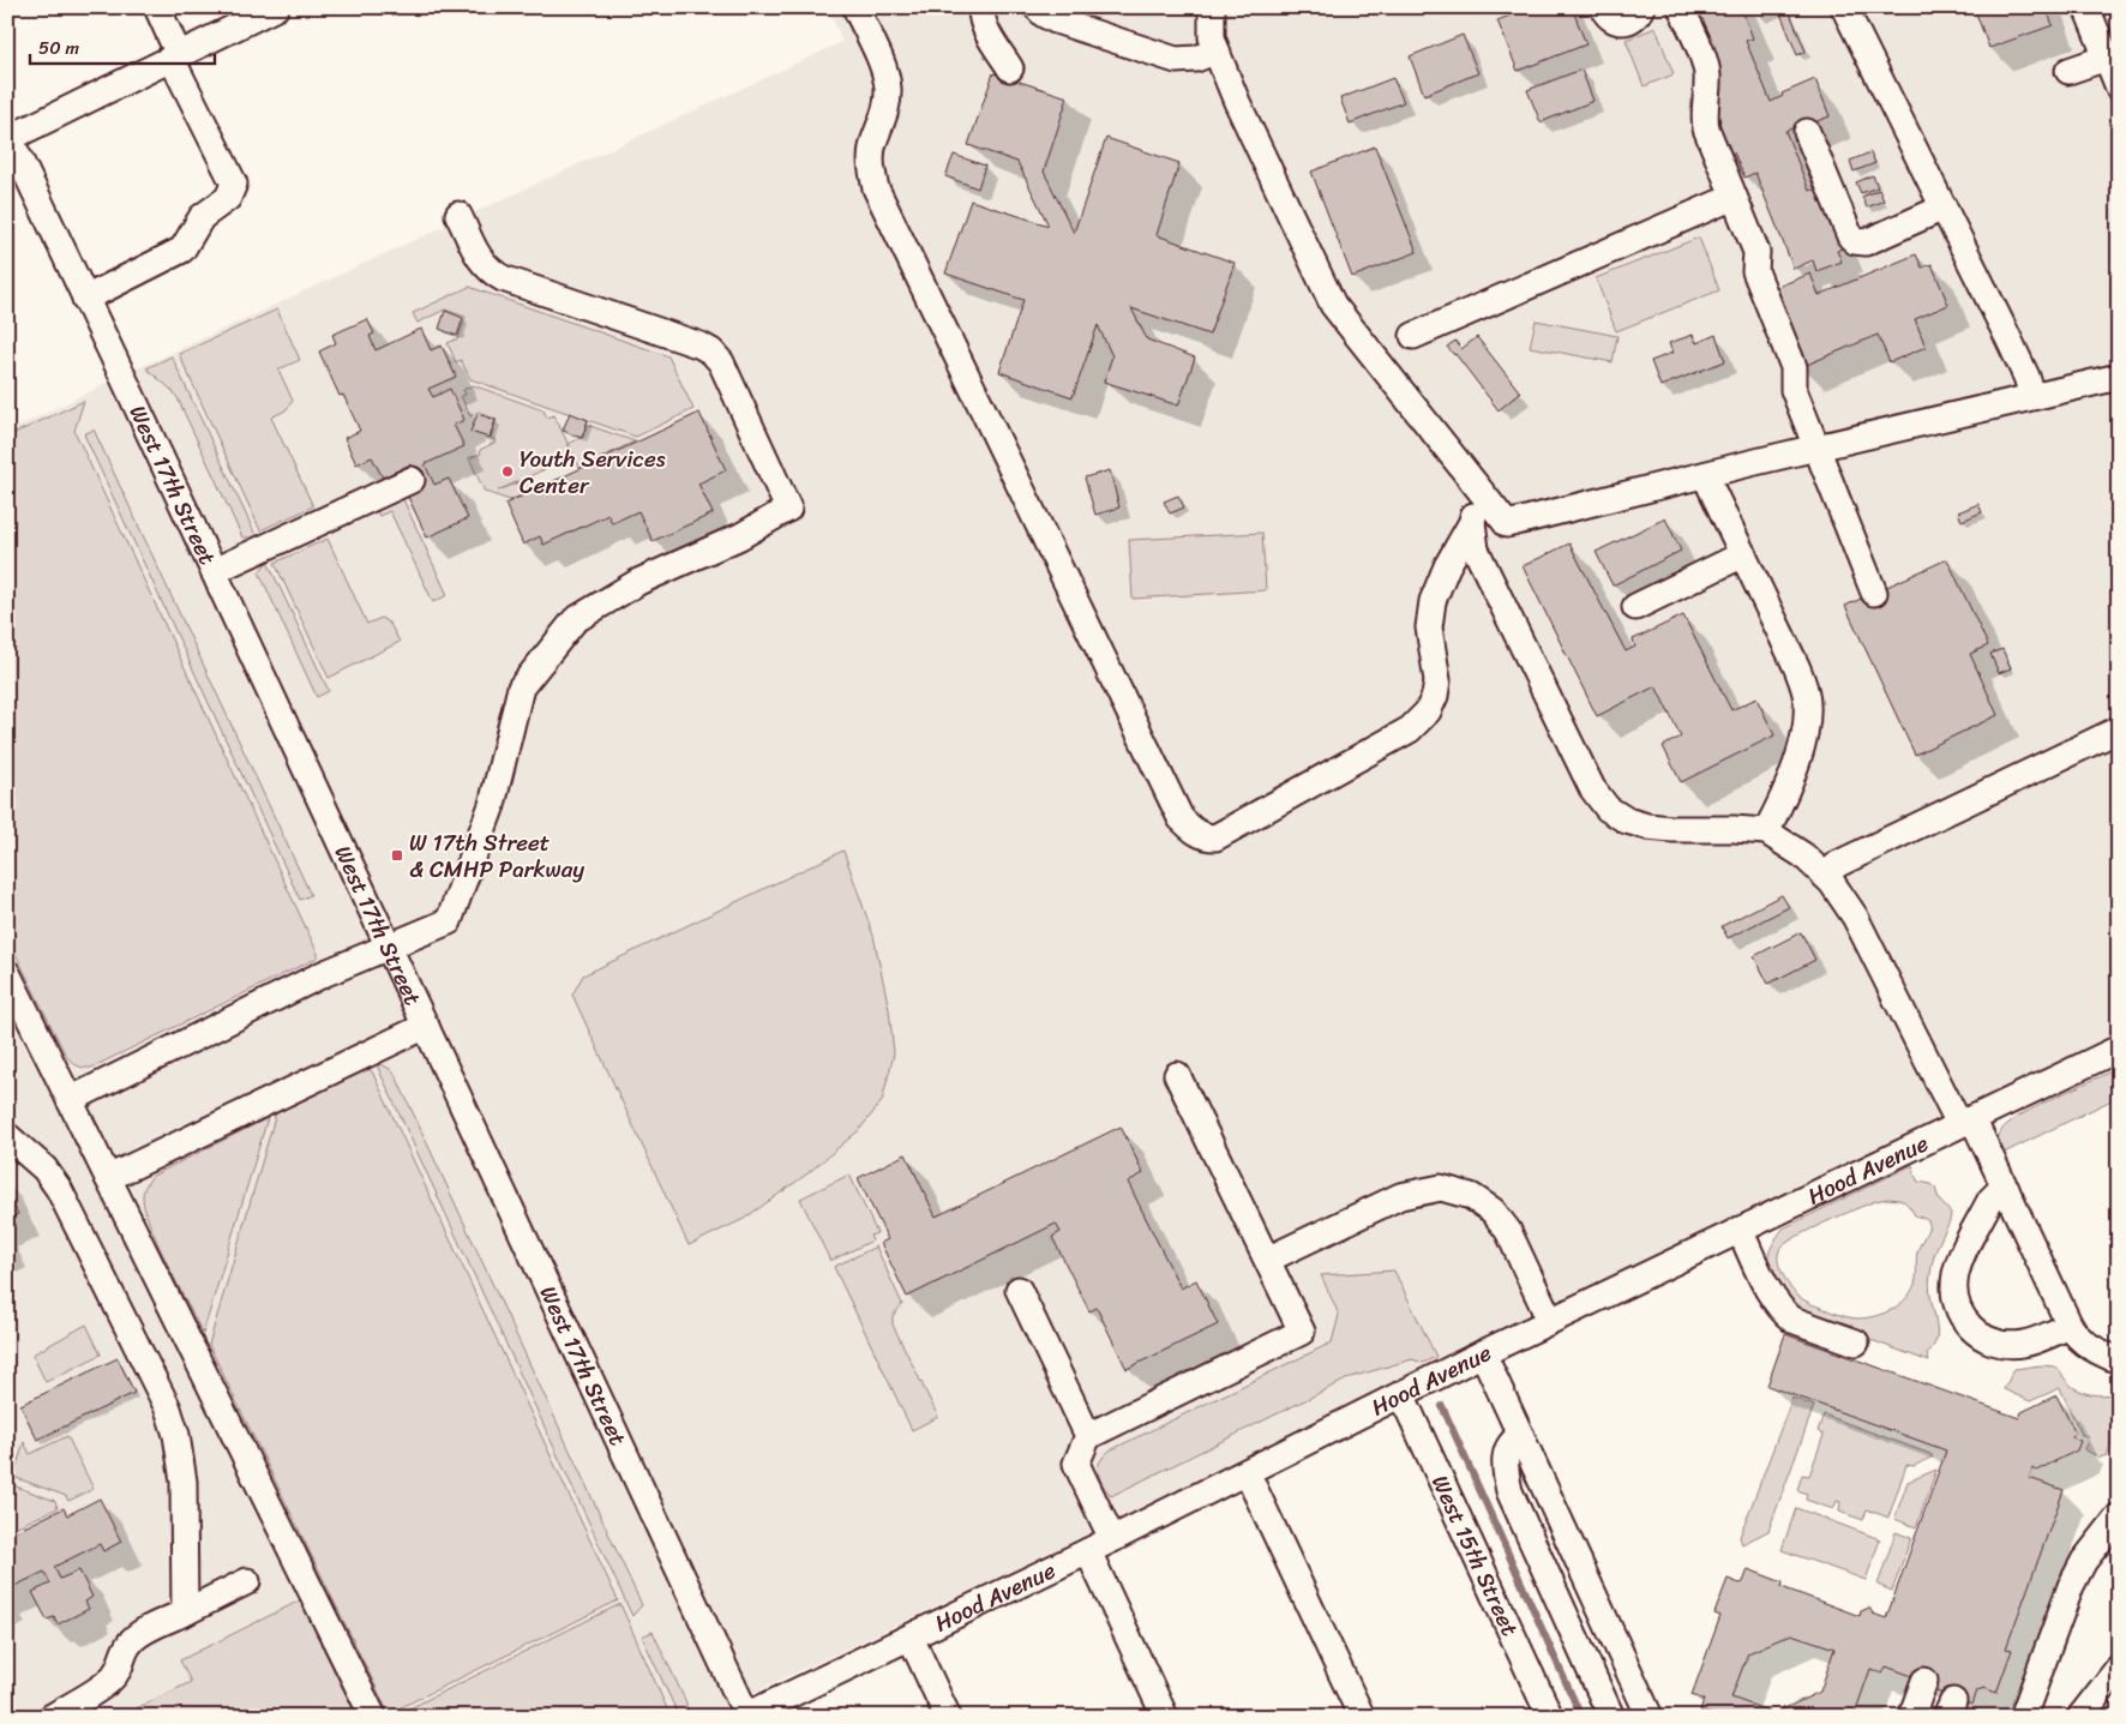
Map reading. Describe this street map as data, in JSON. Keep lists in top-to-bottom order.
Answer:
{
  "streets": {
    "street": ["West 17th Street", "Hood Avenue", "West 15th Street"]
  },
  "crossings": [
    ["West 17th Street", "Hood Avenue"],
    ["Hood Avenue", "West 15th Street"]
  ],
  "places": {
    "other": ["Youth Services Center"],
    "transit": ["W 17th Street & CMHP Parkway"]
  },
  "scale_bar": "50 m"
}
